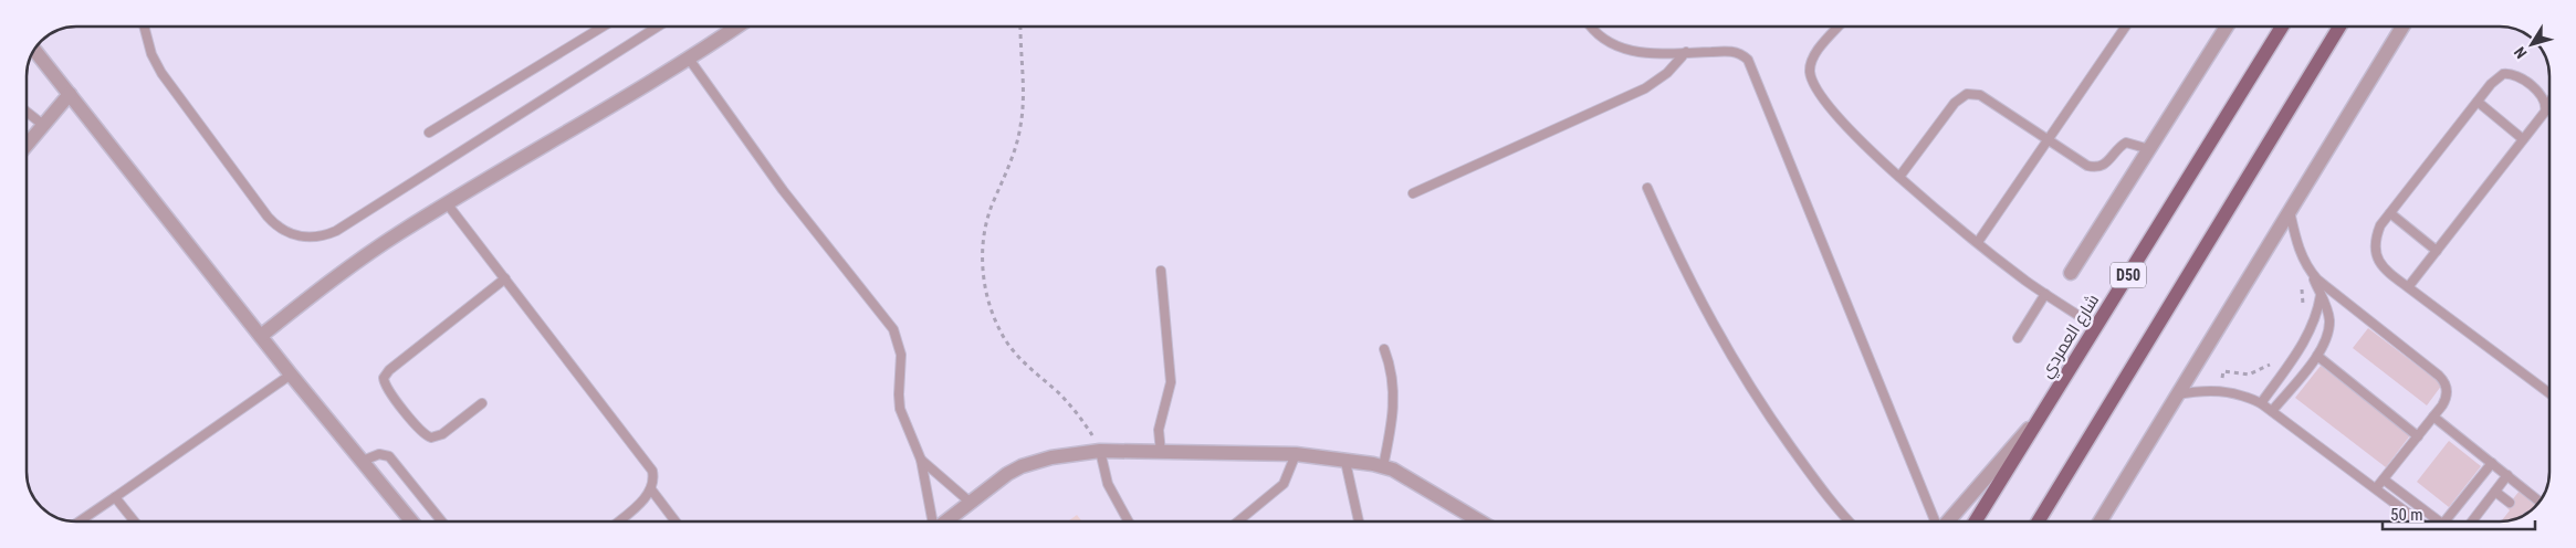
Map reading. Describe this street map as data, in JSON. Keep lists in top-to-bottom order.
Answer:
{
  "streets": {
    "main road": ["D50", "شارع العمردي"]
  },
  "scale_bar": "50 m",
  "north": "bottom left"
}
